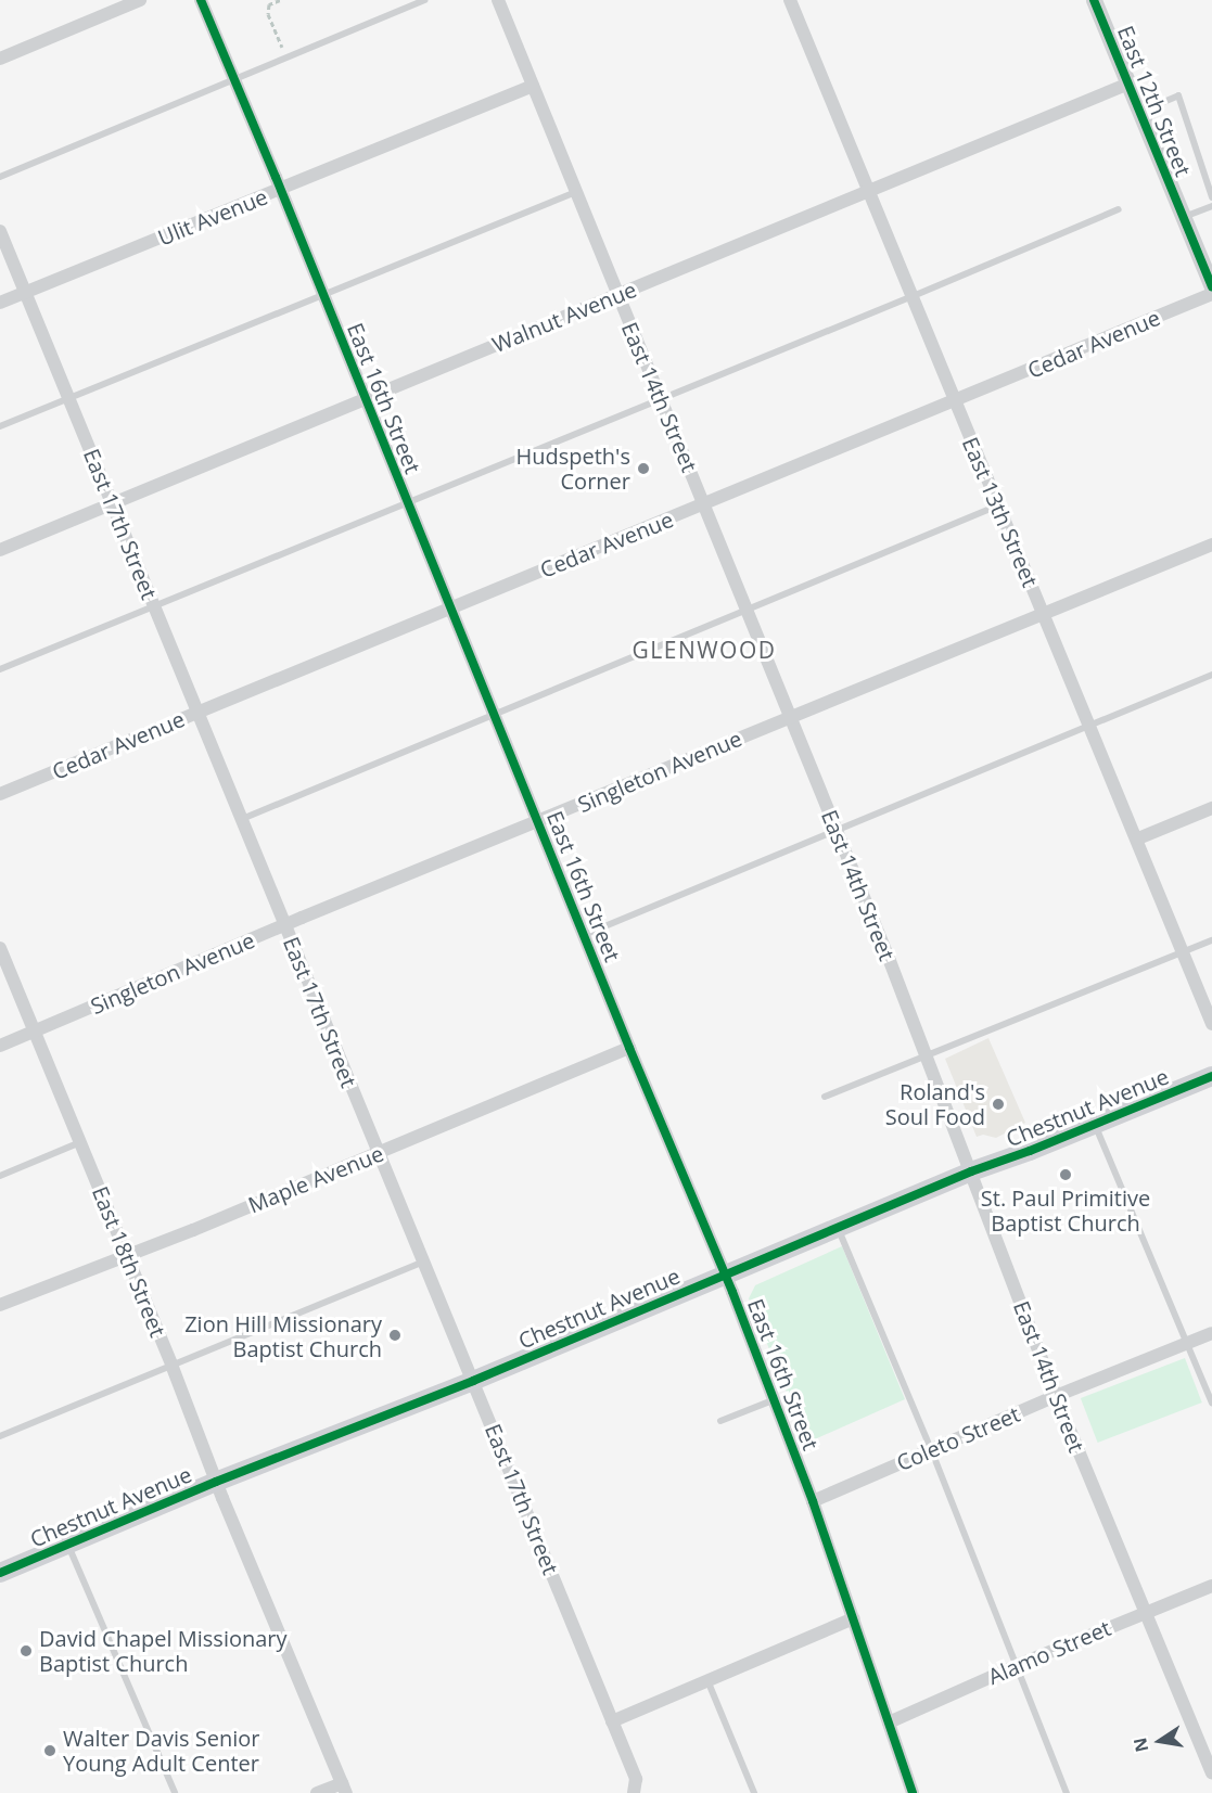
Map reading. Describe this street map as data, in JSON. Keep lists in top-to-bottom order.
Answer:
{
  "streets": {
    "main road": ["Chestnut Avenue"],
    "street": [
      "East 12th Street",
      "Ulit Avenue",
      "Walnut Avenue",
      "Cedar Avenue",
      "East 14th Street",
      "East 16th Street",
      "East 13th Street",
      "East 17th Street",
      "Singleton Avenue",
      "Maple Avenue",
      "East 18th Street",
      "Coleto Street",
      "Alamo Street"
    ]
  },
  "crossings": [
    ["East 12th Street", "Walnut Avenue"],
    ["Ulit Avenue", "East 14th Street"],
    ["Ulit Avenue", "East 16th Street"],
    ["Ulit Avenue", "East 17th Street"],
    ["Walnut Avenue", "East 14th Street"],
    ["Walnut Avenue", "East 16th Street"],
    ["Walnut Avenue", "East 13th Street"],
    ["Walnut Avenue", "East 17th Street"],
    ["Cedar Avenue", "East 14th Street"],
    ["Cedar Avenue", "East 16th Street"],
    ["Cedar Avenue", "East 13th Street"],
    ["Cedar Avenue", "East 17th Street"],
    ["East 14th Street", "Singleton Avenue"],
    ["East 14th Street", "Chestnut Avenue"],
    ["East 14th Street", "Coleto Street"],
    ["East 14th Street", "Alamo Street"],
    ["East 16th Street", "Singleton Avenue"],
    ["East 16th Street", "Chestnut Avenue"],
    ["East 16th Street", "Maple Avenue"],
    ["East 16th Street", "Coleto Street"],
    ["East 16th Street", "Alamo Street"],
    ["East 13th Street", "Singleton Avenue"],
    ["East 17th Street", "Singleton Avenue"],
    ["East 17th Street", "Chestnut Avenue"],
    ["East 17th Street", "Maple Avenue"],
    ["Singleton Avenue", "East 18th Street"],
    ["Chestnut Avenue", "East 18th Street"],
    ["Maple Avenue", "East 18th Street"]
  ],
  "districts": ["GLENWOOD"],
  "places": [
    "Hudspeth's Corner",
    "Roland's Soul Food",
    "St. Paul Primitive Baptist Church",
    "Zion Hill Missionary Baptist Church",
    "David Chapel Missionary Baptist Church",
    "Walter Davis Senior Young Adult Center"
  ],
  "north": "left"
}
